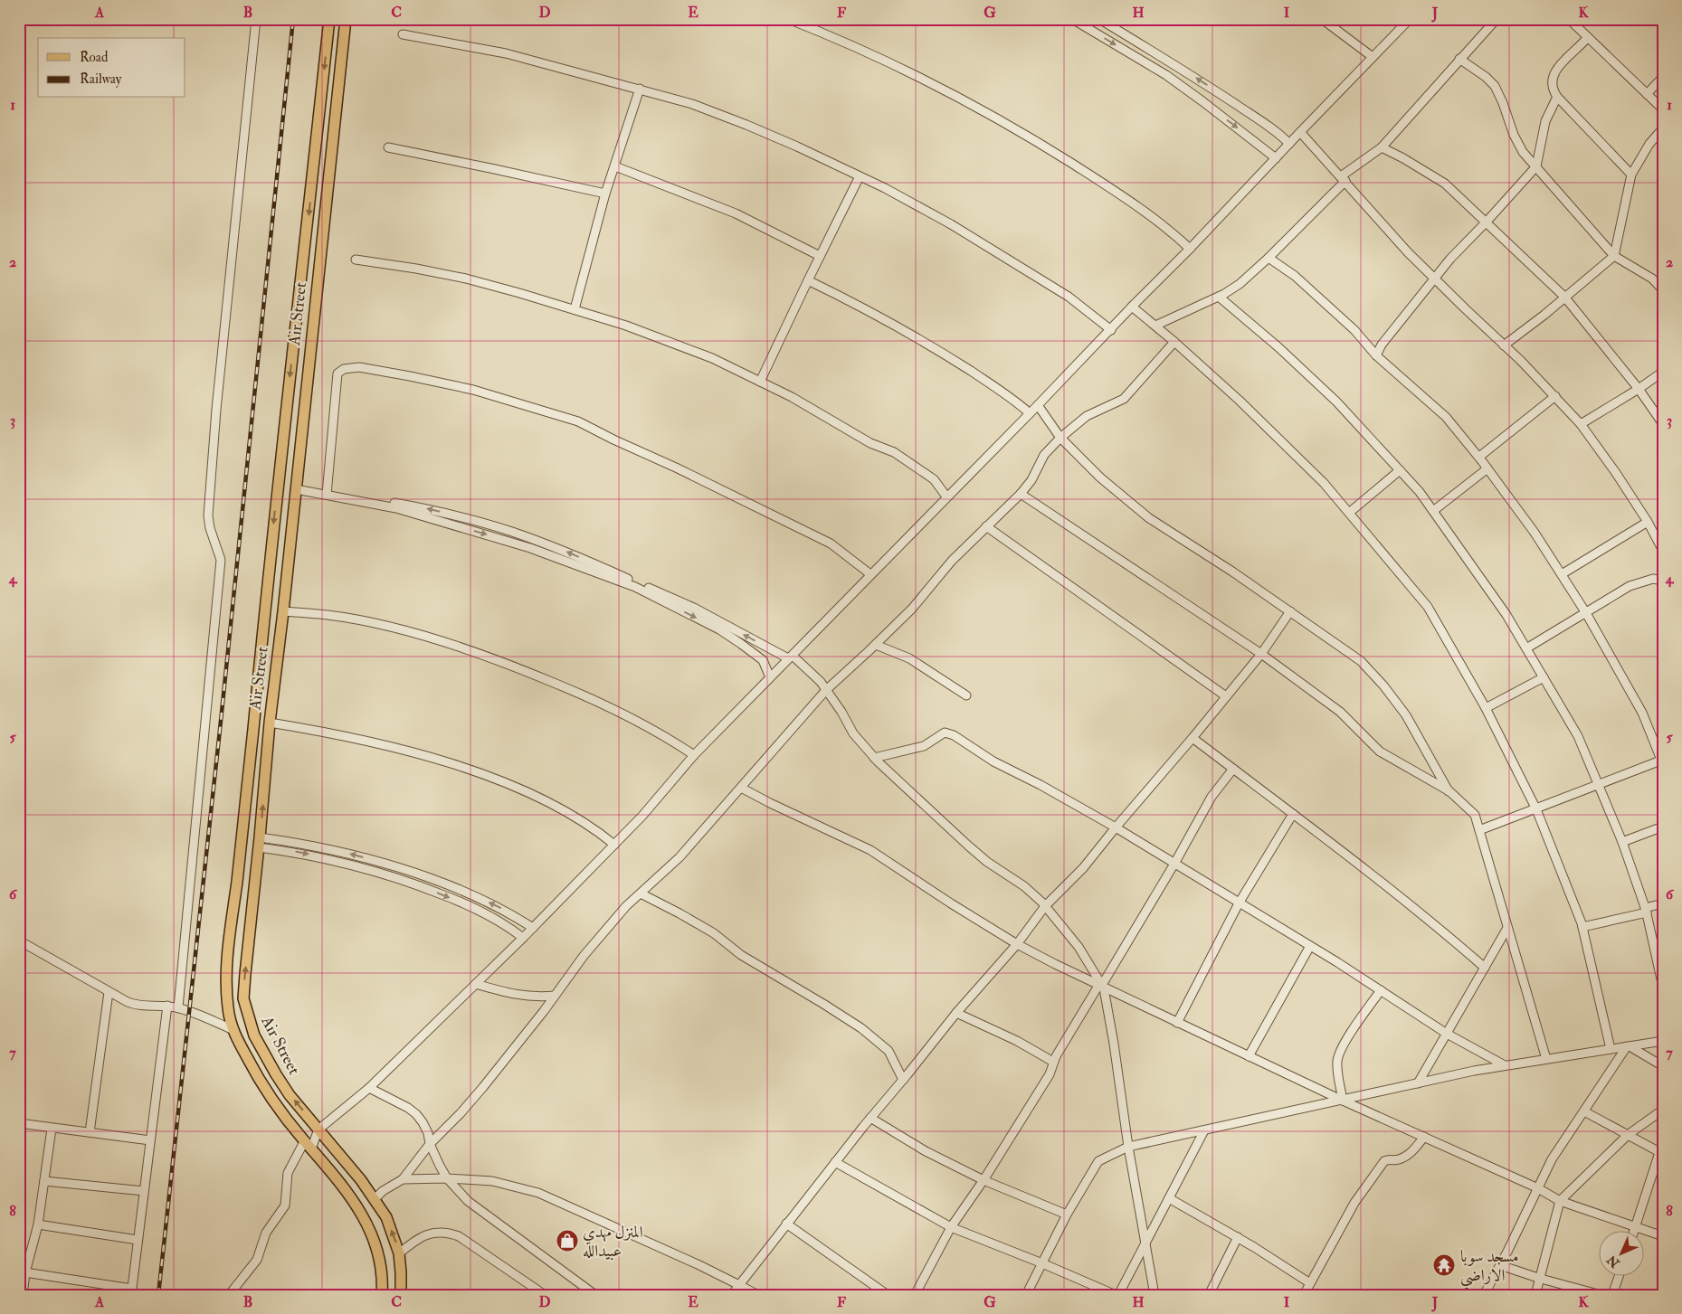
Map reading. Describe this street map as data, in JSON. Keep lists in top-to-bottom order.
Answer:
{
  "streets": {
    "main road": ["Air Street"]
  },
  "places": {
    "shop": ["المنزل مهدي عبيدالله"],
    "temple": ["مسجد سوبا الاراضي"]
  },
  "legend": ["Road", "Railway"],
  "north": "bottom left",
  "grid": {
    "columns": [
      "A",
      "B",
      "C",
      "D",
      "E",
      "F",
      "G",
      "H",
      "I",
      "J",
      "K"
    ],
    "rows": [
      "1",
      "2",
      "3",
      "4",
      "5",
      "6",
      "7",
      "8"
    ]
  }
}
